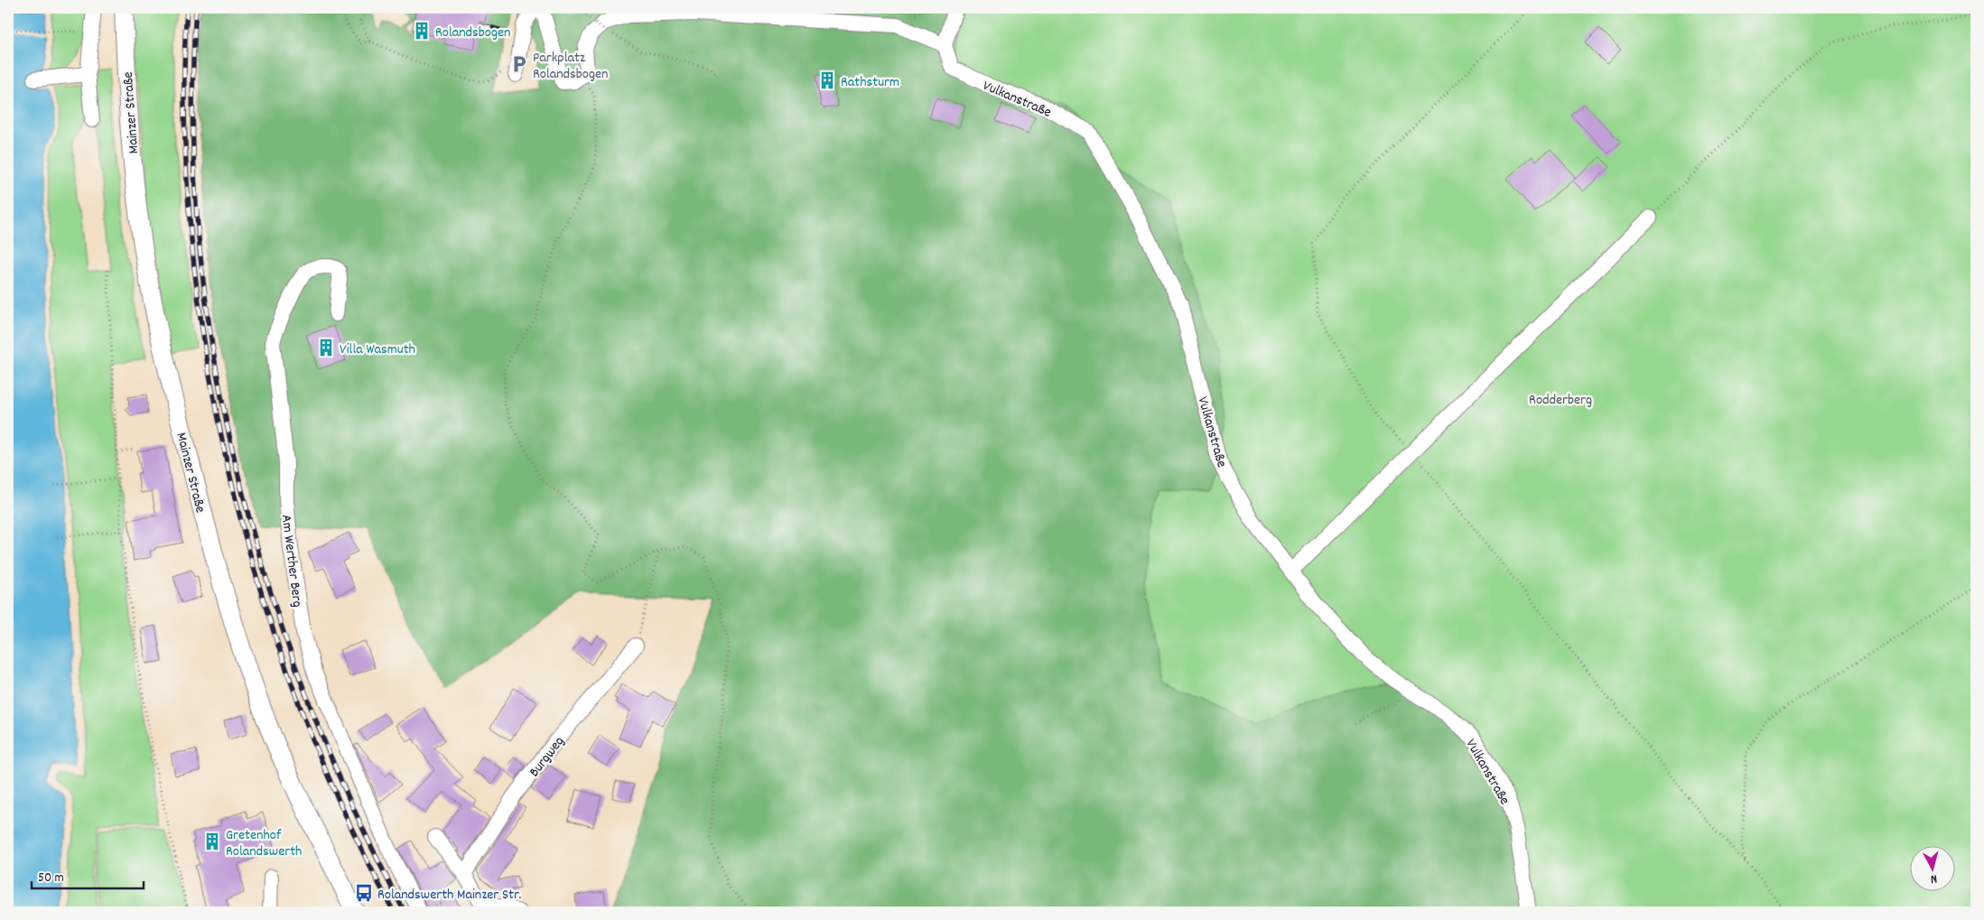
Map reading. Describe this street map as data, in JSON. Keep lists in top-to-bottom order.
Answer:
{
  "streets": {
    "main road": ["Mainzer Straße"],
    "street": ["Vulkanstraße", "Am Werther Berg", "Burgweg"]
  },
  "parks": ["Rodderberg"],
  "places": {
    "building": [
      "Rolandsbogen",
      "Rathsturm",
      "Villa Wasmuth",
      "Gretenhof Rolandswerth"
    ],
    "parking": ["Parkplatz Rolandsbogen"],
    "bus stop": ["Rolandswerth Mainzer Str."]
  },
  "scale_bar": "50 m",
  "north": "bottom"
}
